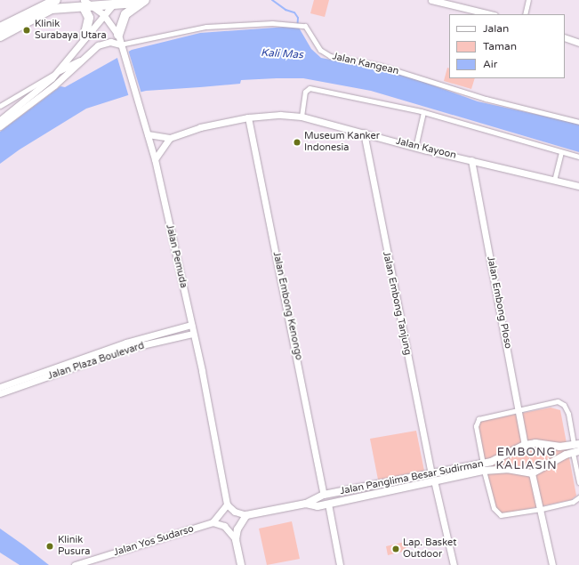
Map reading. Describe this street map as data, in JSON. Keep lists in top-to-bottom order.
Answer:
{
  "streets": {
    "main road": ["Jalan Panglima Besar Sudirman"],
    "street": [
      "Jalan Kangean",
      "Jalan Kayoon",
      "Jalan Pemuda",
      "Jalan Embong Ploso",
      "Jalan Embong Tanjung",
      "Jalan Embong Kenongo",
      "Jalan Plaza Boulevard",
      "Jalan Yos Sudarso"
    ]
  },
  "crossings": [
    ["Jalan Kangean", "Jalan Pemuda"],
    ["Jalan Kayoon", "Jalan Pemuda"],
    ["Jalan Kayoon", "Jalan Embong Ploso"],
    ["Jalan Kayoon", "Jalan Embong Tanjung"],
    ["Jalan Kayoon", "Jalan Embong Kenongo"],
    ["Jalan Pemuda", "Jalan Plaza Boulevard"],
    ["Jalan Embong Ploso", "Jalan Panglima Besar Sudirman"],
    ["Jalan Embong Tanjung", "Jalan Panglima Besar Sudirman"],
    ["Jalan Embong Kenongo", "Jalan Panglima Besar Sudirman"]
  ],
  "districts": ["EMBONG KALIASIN"],
  "water": ["Kali Mas"],
  "places": [
    "Klinik Surabaya Utara",
    "Museum Kanker Indonesia",
    "Klinik Pusura",
    "Lap. Basket Outdoor"
  ],
  "legend": ["Jalan", "Taman", "Air"]
}
